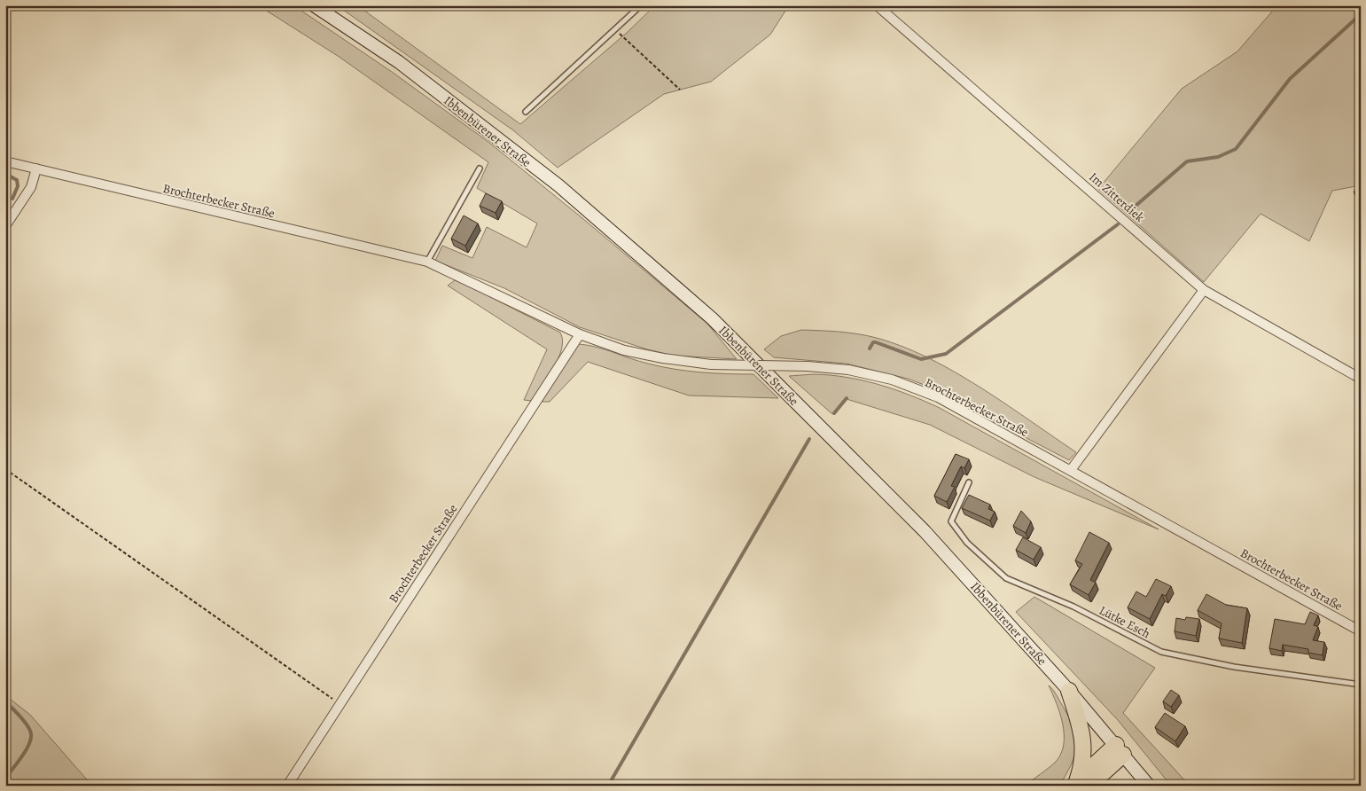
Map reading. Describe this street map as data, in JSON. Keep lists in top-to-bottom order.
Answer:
{
  "streets": {
    "main road": ["Ibbenbürener Straße"],
    "street": ["Im Zitterdiek", "Brochterbecker Straße"],
    "lane": ["Lütke Esch"]
  }
}
